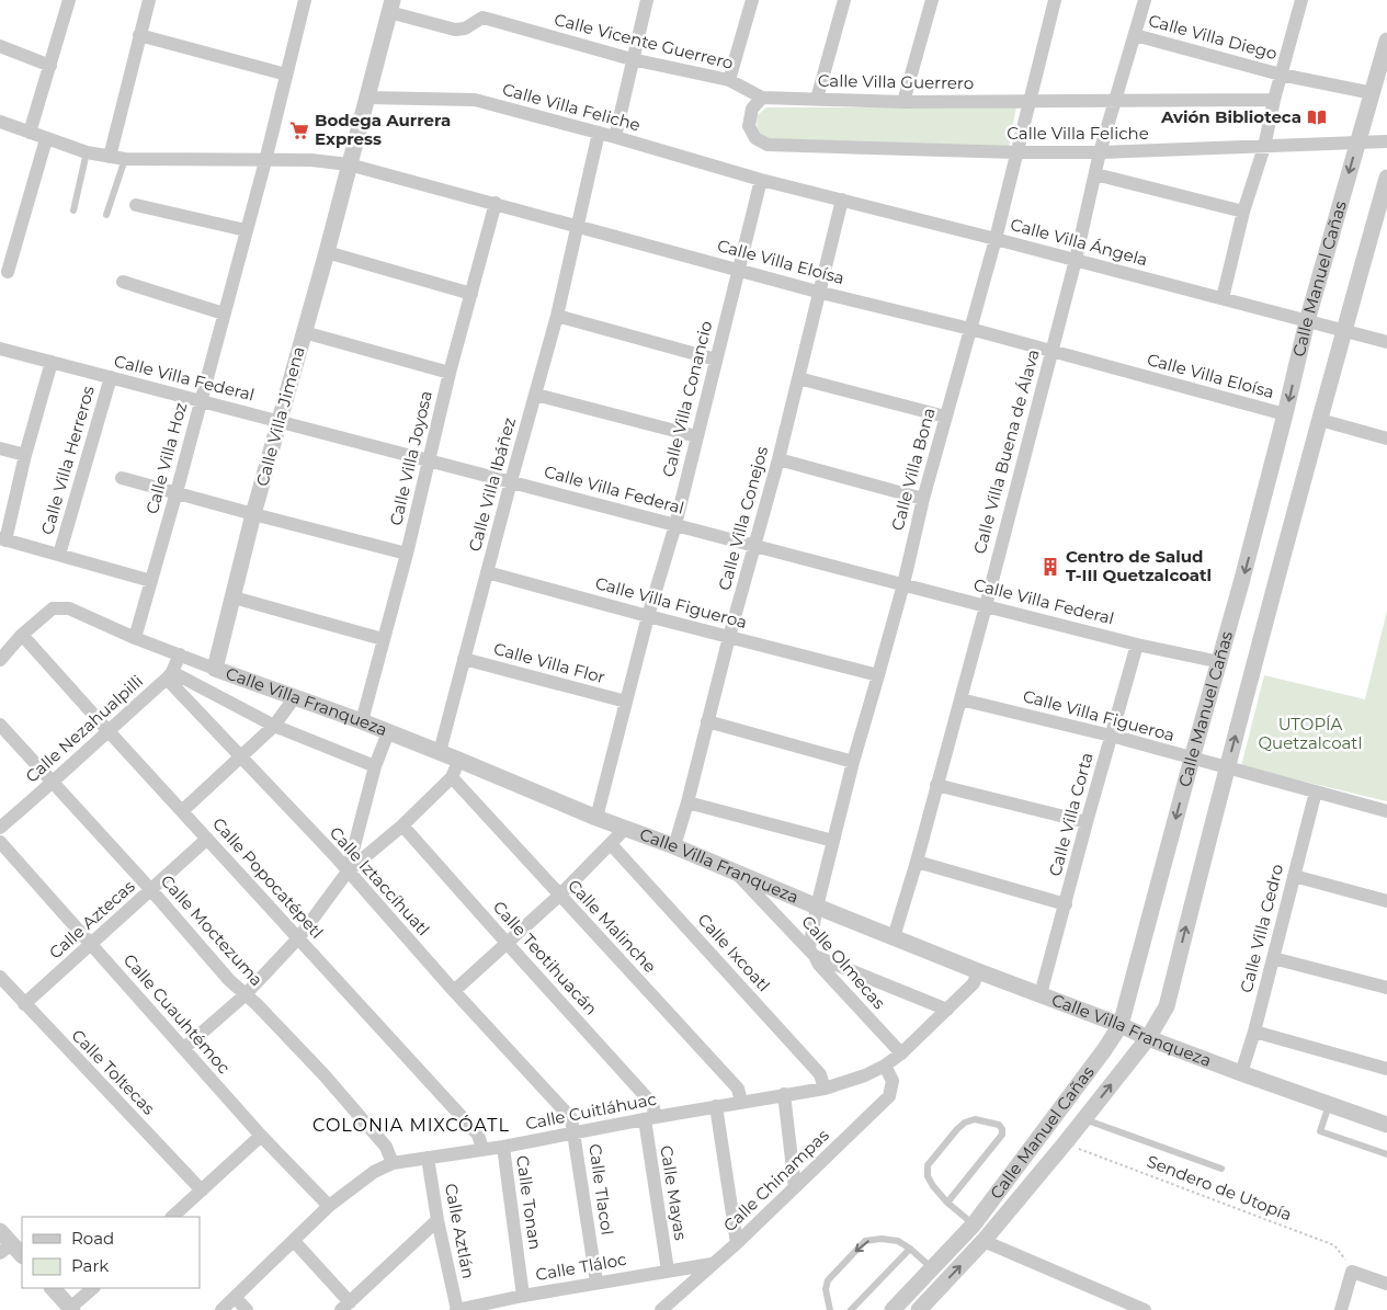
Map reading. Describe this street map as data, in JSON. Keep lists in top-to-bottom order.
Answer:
{
  "streets": {
    "street": [
      "Calle Villa Diego",
      "Calle Vicente Guerrero",
      "Calle Villa Guerrero",
      "Calle Villa Feliche",
      "Calle Villa Ángela",
      "Calle Villa Eloísa",
      "Calle Manuel Cañas",
      "Calle Villa Federal",
      "Calle Villa Conancio",
      "Calle Villa Jimena",
      "Calle Villa Buena de Álava",
      "Calle Villa Hoz",
      "Calle Villa Joyosa",
      "Calle Villa Herreros",
      "Calle Villa Bona",
      "Calle Villa Ibáñez",
      "Calle Villa Conejos",
      "Calle Villa Figueroa",
      "Calle Villa Flor",
      "Calle Villa Franqueza",
      "Calle Nezahualpilli",
      "Calle Villa Corta",
      "Calle Popocatépetl",
      "Calle Iztaccíhuatl",
      "Calle Aztecas",
      "Calle Malinche",
      "Calle Villa Cedro",
      "Calle Moctezuma",
      "Calle Ixcoatl",
      "Calle Teotihuacán",
      "Calle Olmecas",
      "Calle Cuauhtémoc",
      "Calle Toltecas",
      "Calle Cuitláhuac",
      "Calle Chinampas",
      "Calle Tlacol",
      "Calle Mayas",
      "Calle Tonan",
      "Calle Aztlán",
      "Calle Tláloc"
    ],
    "path": ["Sendero de Utopía"]
  },
  "crossings": [
    ["Calle Villa Diego", "Calle Manuel Cañas"],
    ["Calle Villa Diego", "Calle Villa Buena de Álava"],
    ["Calle Vicente Guerrero", "Calle Villa Guerrero"],
    ["Calle Vicente Guerrero", "Calle Villa Feliche"],
    ["Calle Vicente Guerrero", "Calle Villa Jimena"],
    ["Calle Villa Guerrero", "Calle Villa Feliche"],
    ["Calle Villa Guerrero", "Calle Villa Bona"],
    ["Calle Villa Feliche", "Calle Villa Ángela"],
    ["Calle Villa Feliche", "Calle Manuel Cañas"],
    ["Calle Villa Feliche", "Calle Villa Conancio"],
    ["Calle Villa Feliche", "Calle Villa Jimena"],
    ["Calle Villa Feliche", "Calle Villa Buena de Álava"],
    ["Calle Villa Feliche", "Calle Villa Bona"],
    ["Calle Villa Feliche", "Calle Villa Ibáñez"],
    ["Calle Villa Ángela", "Calle Manuel Cañas"],
    ["Calle Villa Ángela", "Calle Villa Conancio"],
    ["Calle Villa Ángela", "Calle Villa Buena de Álava"],
    ["Calle Villa Ángela", "Calle Villa Bona"],
    ["Calle Villa Ángela", "Calle Villa Conejos"],
    ["Calle Villa Eloísa", "Calle Manuel Cañas"],
    ["Calle Villa Eloísa", "Calle Villa Conancio"],
    ["Calle Villa Eloísa", "Calle Villa Jimena"],
    ["Calle Villa Eloísa", "Calle Villa Buena de Álava"],
    ["Calle Villa Eloísa", "Calle Villa Hoz"],
    ["Calle Villa Eloísa", "Calle Villa Joyosa"],
    ["Calle Villa Eloísa", "Calle Villa Bona"],
    ["Calle Villa Eloísa", "Calle Villa Ibáñez"],
    ["Calle Villa Eloísa", "Calle Villa Conejos"],
    ["Calle Manuel Cañas", "Calle Villa Federal"],
    ["Calle Manuel Cañas", "Calle Villa Figueroa"],
    ["Calle Manuel Cañas", "Calle Villa Franqueza"],
    ["Calle Manuel Cañas", "Sendero de Utopía"],
    ["Calle Villa Federal", "Calle Villa Conancio"],
    ["Calle Villa Federal", "Calle Villa Jimena"],
    ["Calle Villa Federal", "Calle Villa Buena de Álava"],
    ["Calle Villa Federal", "Calle Villa Hoz"],
    ["Calle Villa Federal", "Calle Villa Joyosa"],
    ["Calle Villa Federal", "Calle Villa Herreros"],
    ["Calle Villa Federal", "Calle Villa Bona"],
    ["Calle Villa Federal", "Calle Villa Ibáñez"],
    ["Calle Villa Federal", "Calle Villa Conejos"],
    ["Calle Villa Federal", "Calle Villa Corta"],
    ["Calle Villa Conancio", "Calle Villa Figueroa"],
    ["Calle Villa Conancio", "Calle Villa Flor"],
    ["Calle Villa Conancio", "Calle Villa Franqueza"],
    ["Calle Villa Jimena", "Calle Villa Franqueza"],
    ["Calle Villa Buena de Álava", "Calle Villa Figueroa"],
    ["Calle Villa Buena de Álava", "Calle Villa Franqueza"],
    ["Calle Villa Hoz", "Calle Villa Franqueza"],
    ["Calle Villa Joyosa", "Calle Villa Franqueza"],
    ["Calle Villa Bona", "Calle Villa Figueroa"],
    ["Calle Villa Bona", "Calle Villa Franqueza"],
    ["Calle Villa Bona", "Calle Olmecas"],
    ["Calle Villa Ibáñez", "Calle Villa Figueroa"],
    ["Calle Villa Ibáñez", "Calle Villa Flor"],
    ["Calle Villa Ibáñez", "Calle Villa Franqueza"],
    ["Calle Villa Conejos", "Calle Villa Figueroa"],
    ["Calle Villa Conejos", "Calle Villa Franqueza"],
    ["Calle Villa Figueroa", "Calle Villa Corta"],
    ["Calle Villa Figueroa", "Calle Villa Cedro"],
    ["Calle Villa Franqueza", "Calle Villa Corta"],
    ["Calle Villa Franqueza", "Calle Popocatépetl"],
    ["Calle Villa Franqueza", "Calle Villa Cedro"],
    ["Calle Villa Franqueza", "Calle Olmecas"],
    ["Calle Villa Franqueza", "Calle Cuitláhuac"],
    ["Calle Nezahualpilli", "Calle Popocatépetl"],
    ["Calle Nezahualpilli", "Calle Iztaccíhuatl"],
    ["Calle Nezahualpilli", "Calle Moctezuma"],
    ["Calle Popocatépetl", "Calle Aztecas"],
    ["Calle Popocatépetl", "Calle Cuitláhuac"],
    ["Calle Iztaccíhuatl", "Calle Cuitláhuac"],
    ["Calle Iztaccíhuatl", "Calle Tlacol"],
    ["Calle Aztecas", "Calle Moctezuma"],
    ["Calle Aztecas", "Calle Cuauhtémoc"],
    ["Calle Aztecas", "Calle Toltecas"],
    ["Calle Malinche", "Calle Cuitláhuac"],
    ["Calle Moctezuma", "Calle Cuitláhuac"],
    ["Calle Ixcoatl", "Calle Cuitláhuac"],
    ["Calle Teotihuacán", "Calle Cuitláhuac"],
    ["Calle Teotihuacán", "Calle Mayas"],
    ["Calle Olmecas", "Calle Cuitláhuac"],
    ["Calle Cuauhtémoc", "Calle Cuitláhuac"],
    ["Calle Cuitláhuac", "Calle Chinampas"],
    ["Calle Cuitláhuac", "Calle Tlacol"],
    ["Calle Cuitláhuac", "Calle Mayas"],
    ["Calle Cuitláhuac", "Calle Tonan"],
    ["Calle Cuitláhuac", "Calle Aztlán"],
    ["Calle Chinampas", "Calle Tláloc"],
    ["Calle Tlacol", "Calle Tláloc"],
    ["Calle Mayas", "Calle Tláloc"],
    ["Calle Tonan", "Calle Tláloc"],
    ["Calle Aztlán", "Calle Tláloc"]
  ],
  "districts": ["COLONIA MIXCÓATL"],
  "parks": ["UTOPÍA Quetzalcoatl"],
  "places": {
    "library": ["Avión Biblioteca"],
    "supermarket": ["Bodega Aurrera Express"],
    "building": ["Centro de Salud T-III Quetzalcoatl"]
  },
  "legend": ["Road", "Park"]
}
